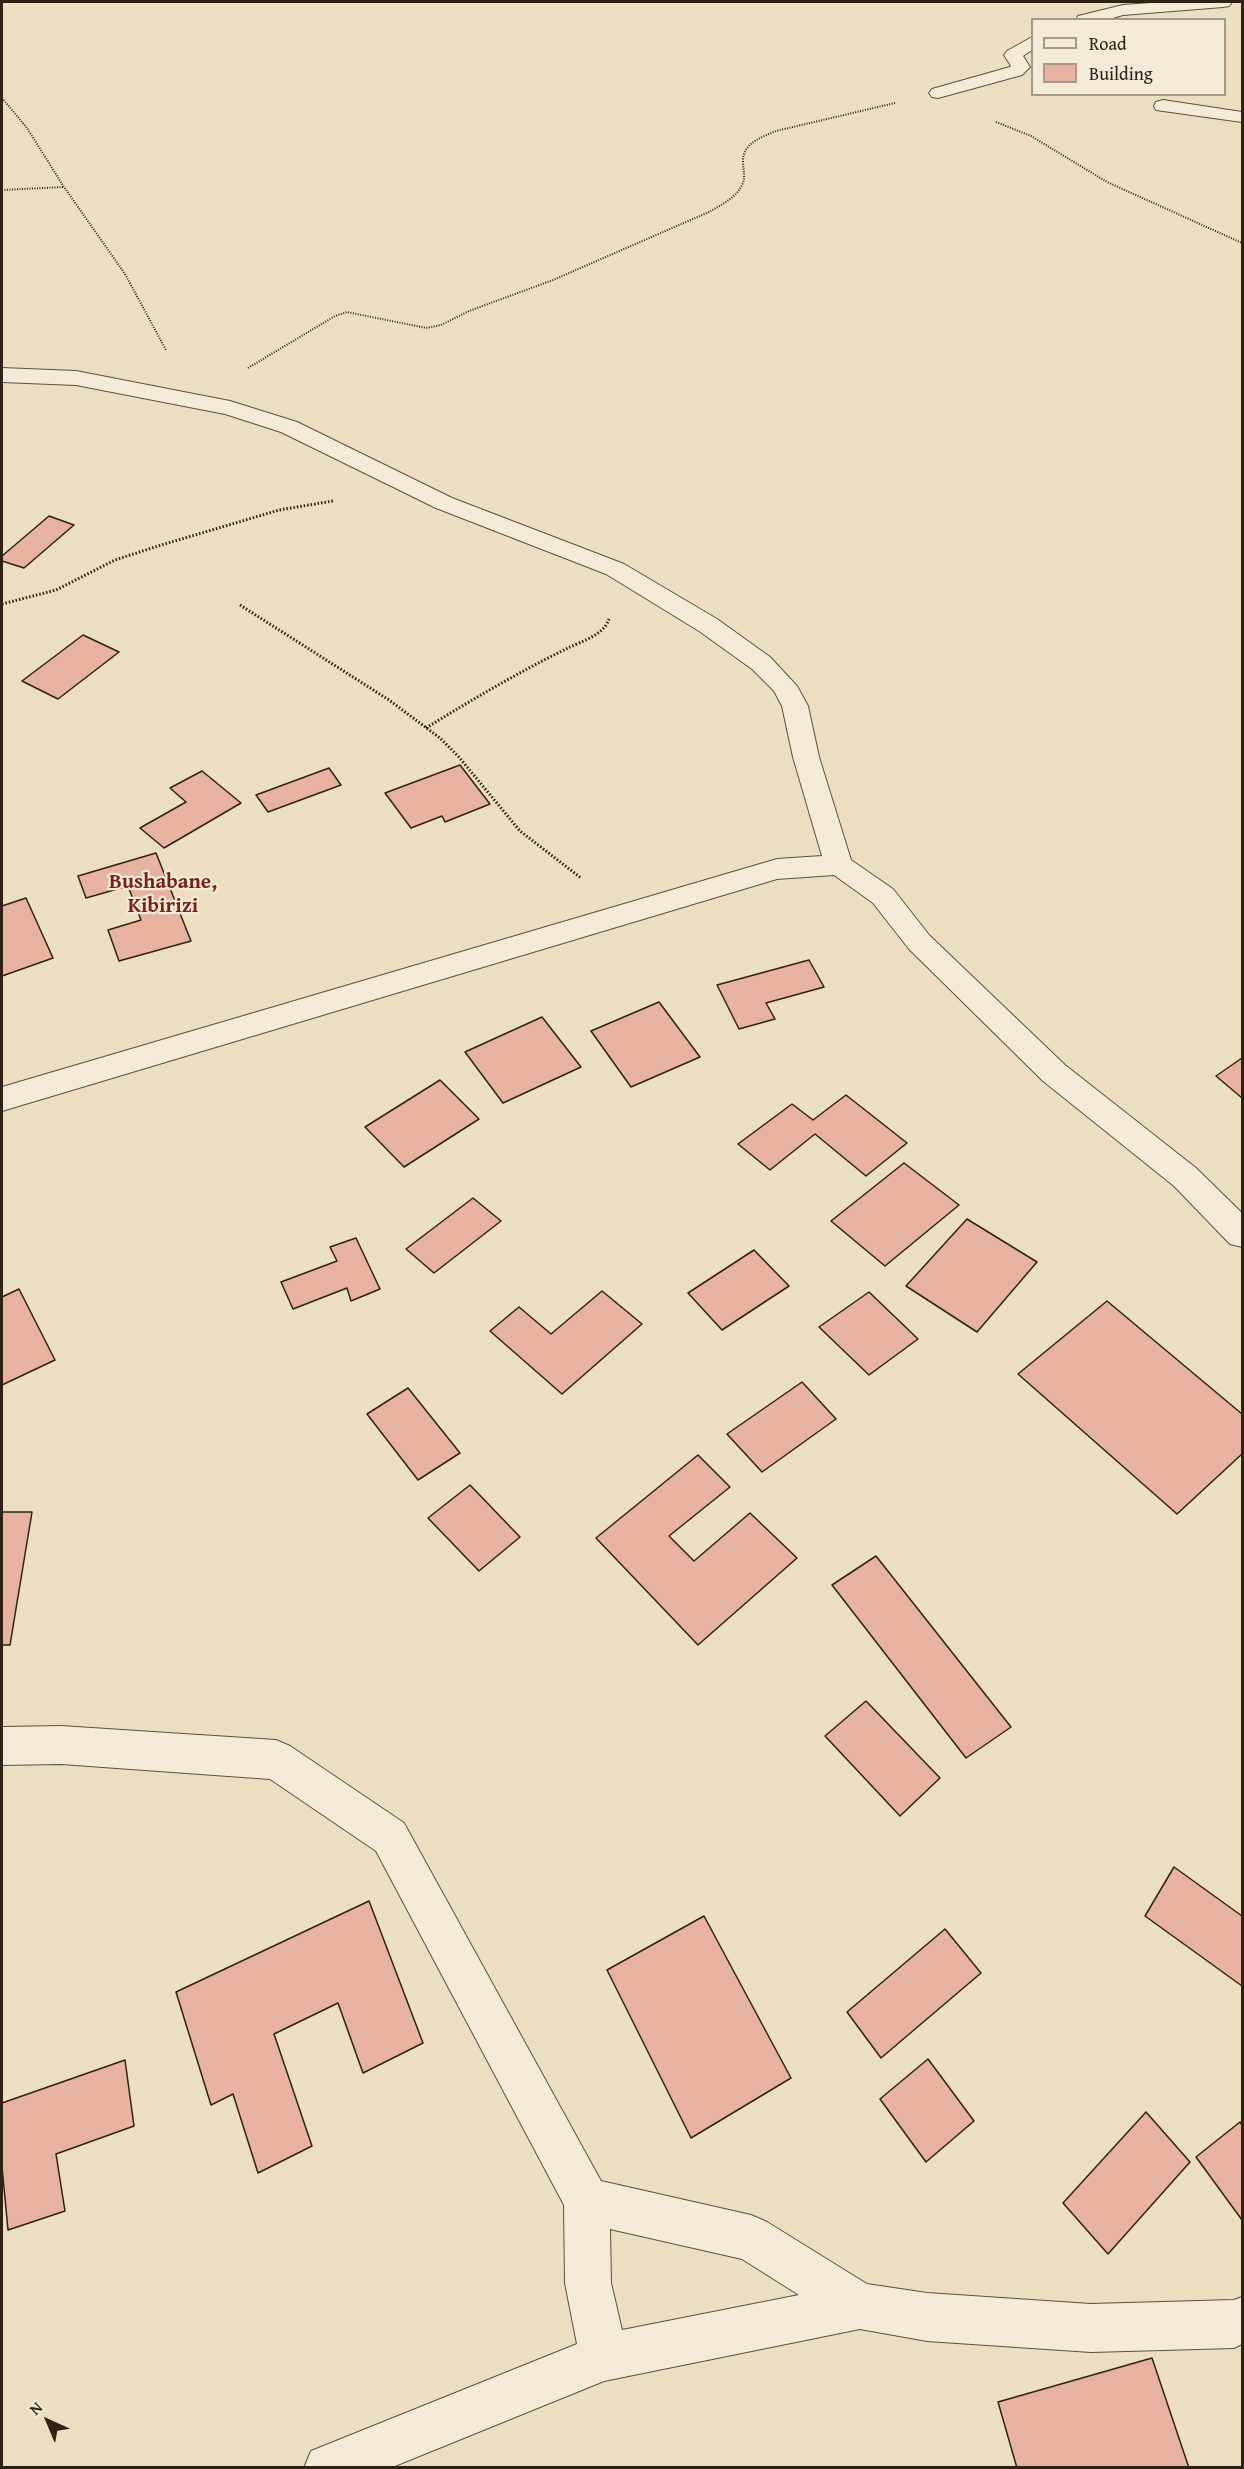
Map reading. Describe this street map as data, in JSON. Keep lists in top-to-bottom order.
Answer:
{
  "districts": ["Bushabane, Kibirizi"],
  "legend": ["Road", "Building"],
  "north": "top left"
}
